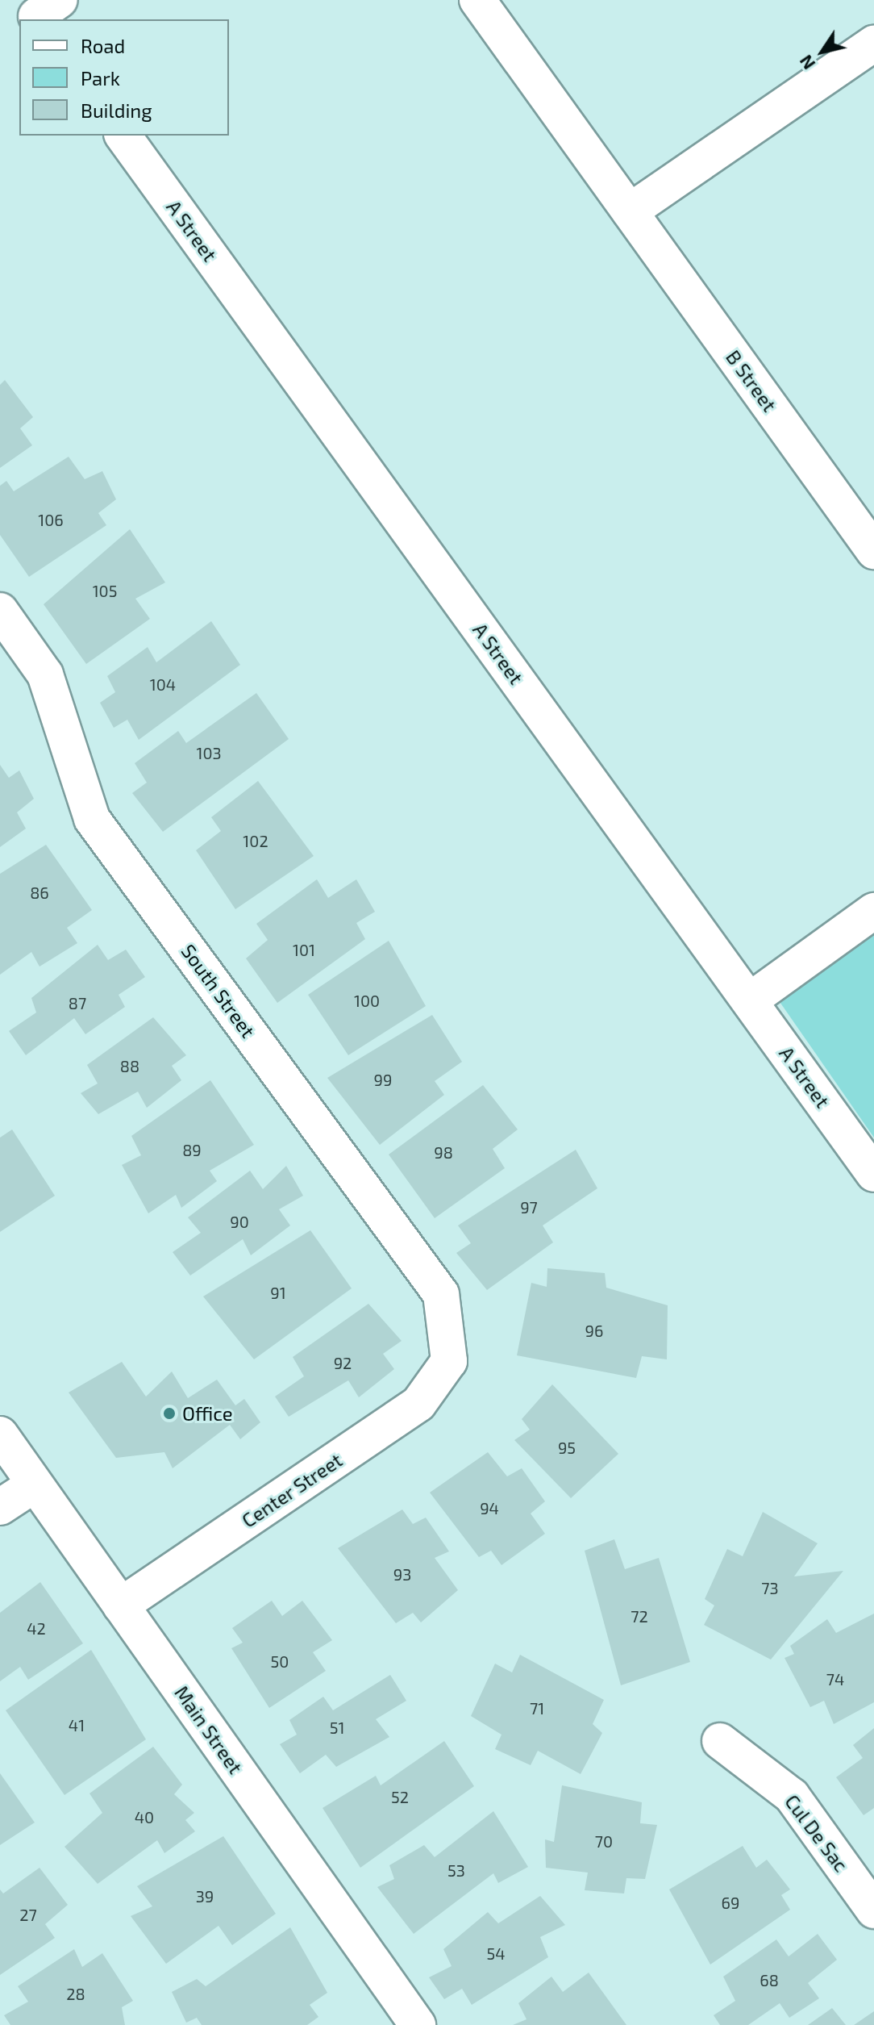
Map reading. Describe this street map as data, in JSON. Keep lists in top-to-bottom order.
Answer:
{
  "streets": {
    "street": [
      "A Street",
      "B Street",
      "South Street",
      "Center Street",
      "Main Street",
      "Cul De Sac"
    ]
  },
  "crossings": [
    ["South Street", "Center Street"],
    ["Center Street", "Main Street"]
  ],
  "places": ["Office"],
  "house_numbers": [
    "106",
    "105",
    "104",
    "103",
    "102",
    "86",
    "101",
    "100",
    "87",
    "88",
    "99",
    "89",
    "98",
    "97",
    "90",
    "91",
    "96",
    "92",
    "95",
    "94",
    "93",
    "73",
    "72",
    "42",
    "50",
    "74",
    "71",
    "41",
    "51",
    "52",
    "40",
    "70",
    "53",
    "39",
    "69",
    "27",
    "54",
    "68",
    "28"
  ],
  "legend": ["Road", "Park", "Building"],
  "north": "bottom left"
}
